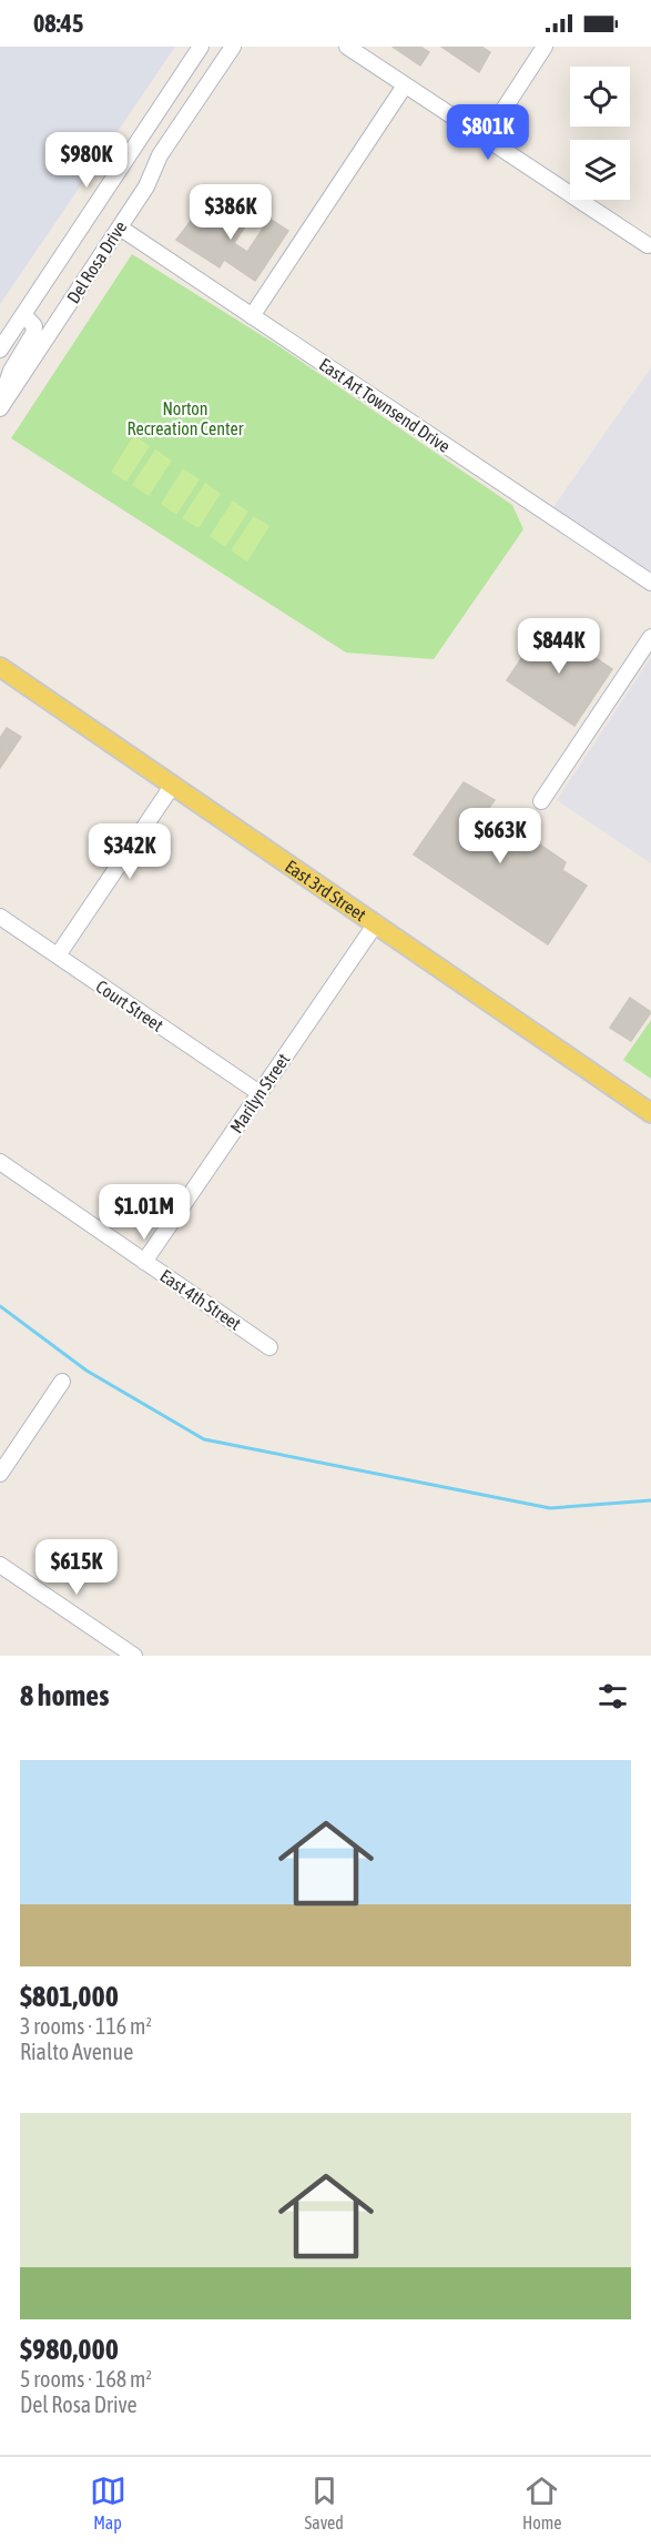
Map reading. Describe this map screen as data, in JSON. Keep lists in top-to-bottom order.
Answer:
{
  "streets": {
    "main road": ["East 3rd Street"],
    "street": [
      "Del Rosa Drive",
      "East Art Townsend Drive",
      "Court Street",
      "Marilyn Street",
      "East 4th Street"
    ]
  },
  "crossings": [
    ["Del Rosa Drive", "East Art Townsend Drive"],
    ["East 3rd Street", "Marilyn Street"],
    ["Court Street", "Marilyn Street"],
    ["Marilyn Street", "East 4th Street"]
  ],
  "parks": ["Norton Recreation Center"],
  "page": {
    "status": "08:45",
    "price": [
      "$801K",
      "$980K",
      "$386K",
      "$844K",
      "$663K",
      "$342K",
      "$1.01M",
      "$615K"
    ],
    "heading": "8 homes",
    "list": [
      {
        "name": "$801,000",
        "note": "3 rooms · 116 m² · Rialto Avenue"
      },
      {
        "name": "$980,000",
        "note": "5 rooms · 168 m² · Del Rosa Drive"
      }
    ],
    "tabs": ["Map", "Saved", "Home"]
  }
}
